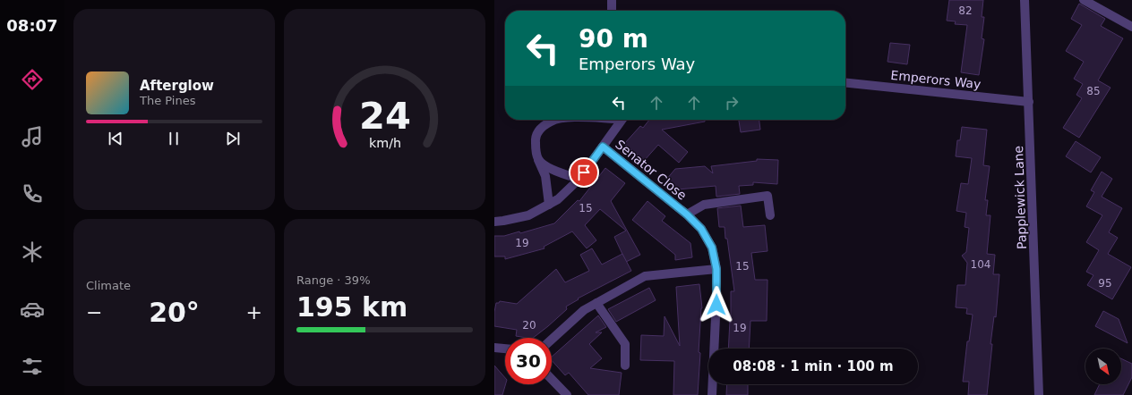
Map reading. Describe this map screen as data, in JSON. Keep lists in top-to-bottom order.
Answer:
{
  "streets": {
    "street": ["Emperors Way", "Senator Close", "Papplewick Lane"]
  },
  "crossings": [
    ["Emperors Way", "Papplewick Lane"]
  ],
  "house_numbers": [
    "82",
    "85",
    "15",
    "19",
    "104",
    "15",
    "95",
    "20",
    "19"
  ],
  "north": "bottom right",
  "page": {
    "tabs": "08:07",
    "turn": ["90 m", "Emperors Way"],
    "song": ["Afterglow", "The Pines"],
    "tile": [
      "Climate",
      ["Range · 39%", "195 km"]
    ],
    "heat": ["−", "20°", "+"],
    "limit": "30",
    "trip": "08:08 · 1 min · 100 m",
    "gauge": ["24", "km/h"]
  }
}
